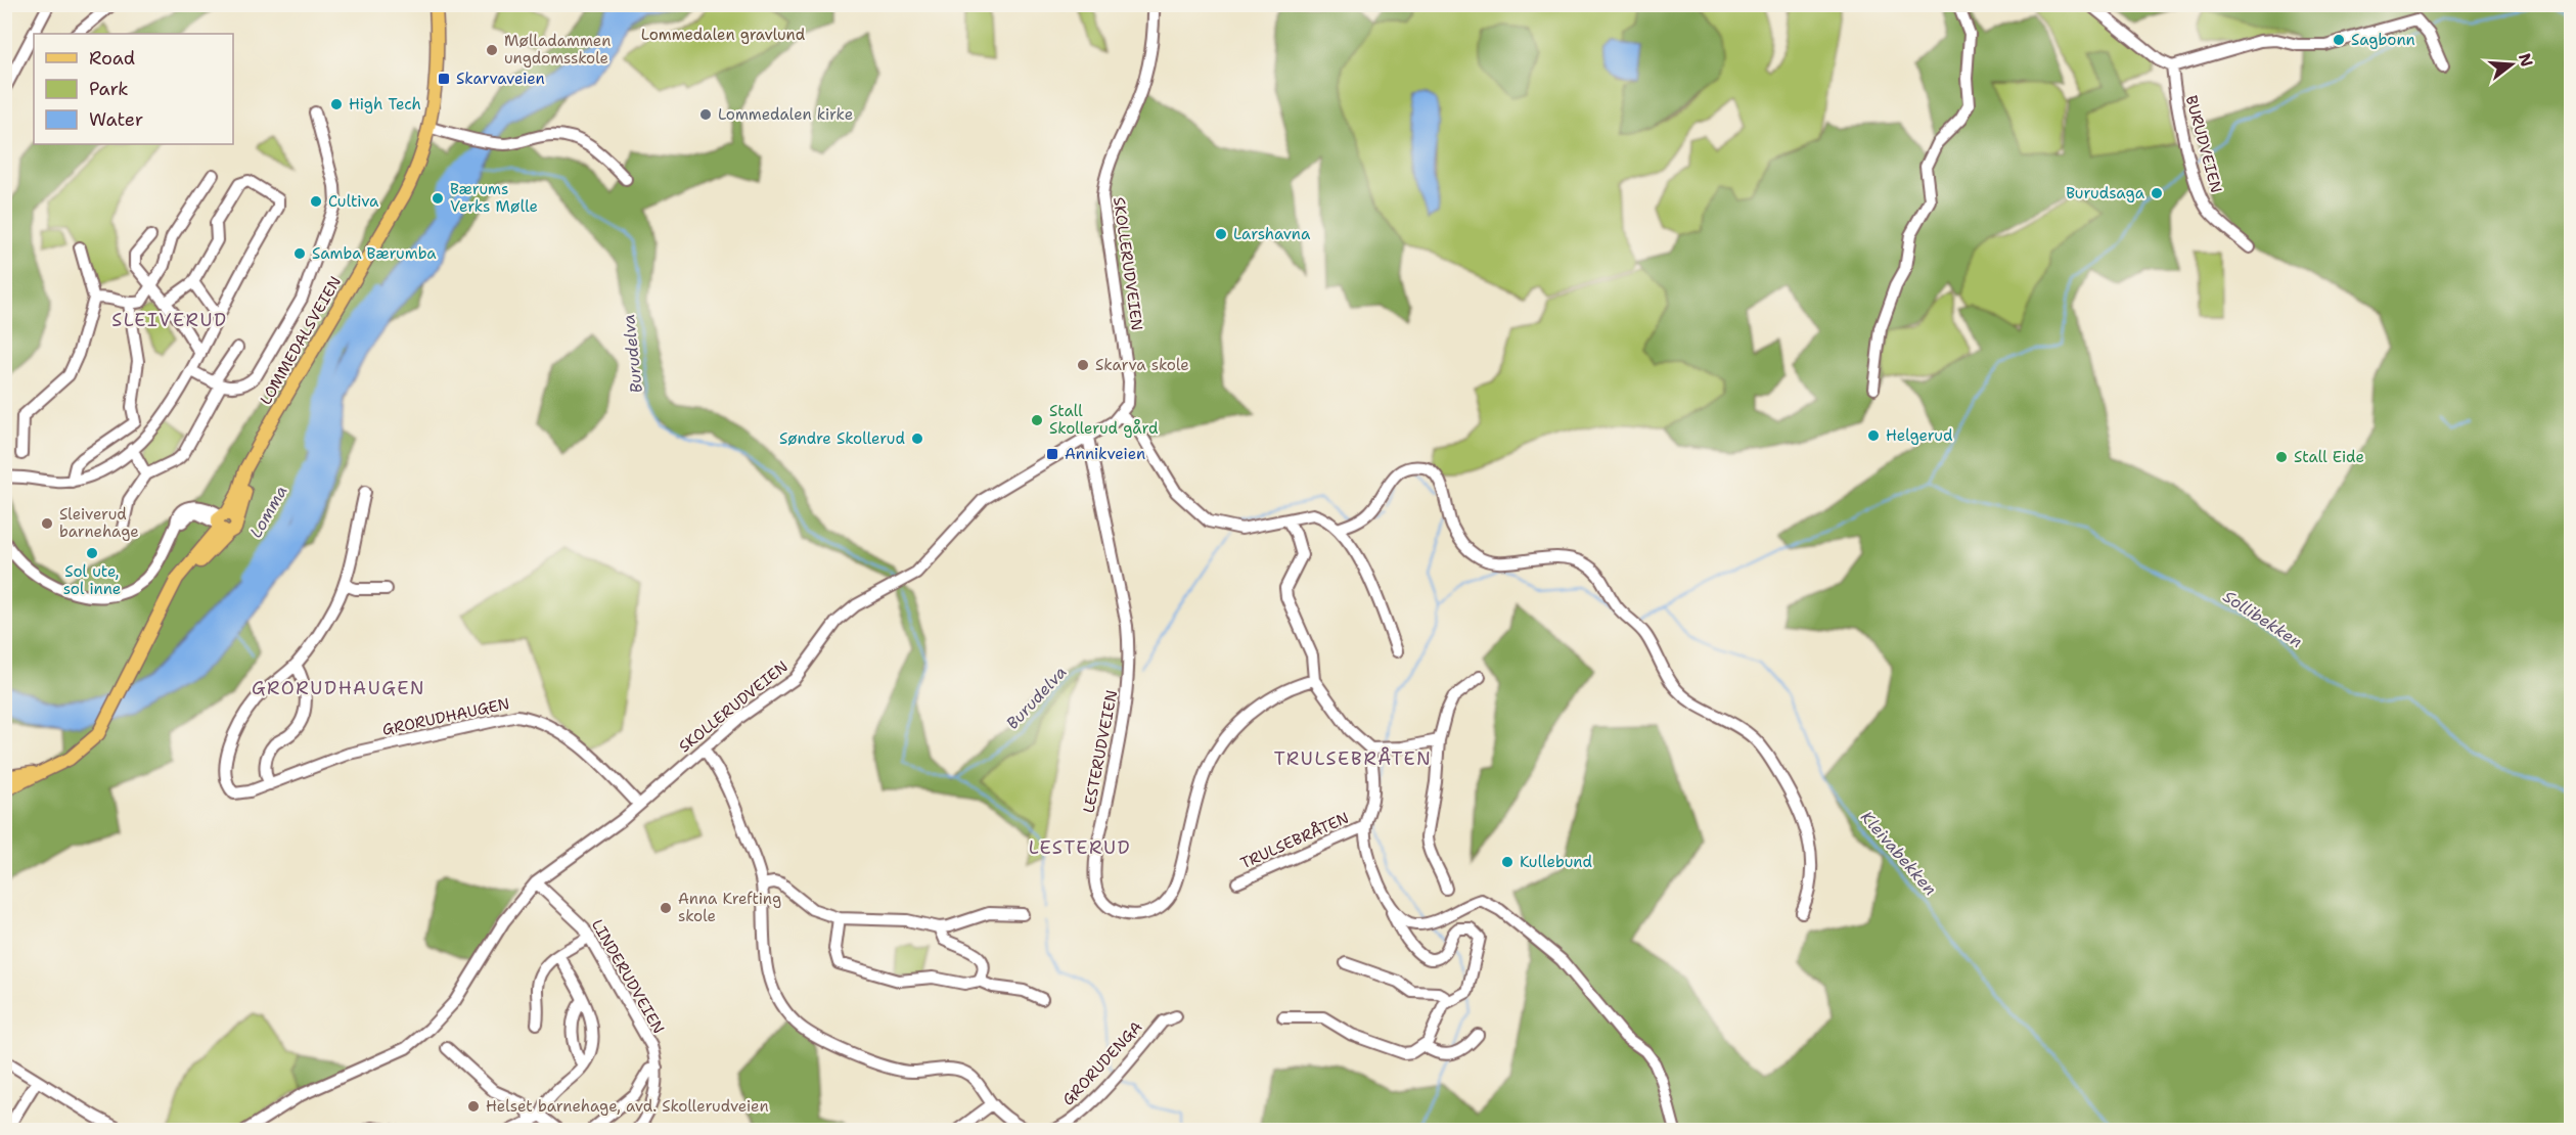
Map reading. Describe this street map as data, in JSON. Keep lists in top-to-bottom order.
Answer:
{
  "streets": {
    "main road": ["LOMMEDALSVEIEN"],
    "street": [
      "BURUDVEIEN",
      "SKOLLERUDVEIEN",
      "GRORUDHAUGEN",
      "LESTERUDVEIEN",
      "TRULSEBRÅTEN",
      "LINDERUDVEIEN",
      "GRORUDENGA"
    ]
  },
  "crossings": [
    ["SKOLLERUDVEIEN", "GRORUDHAUGEN"],
    ["SKOLLERUDVEIEN", "LESTERUDVEIEN"],
    ["SKOLLERUDVEIEN", "LINDERUDVEIEN"]
  ],
  "districts": [
    "SLEIVERUD",
    "GRORUDHAUGEN",
    "TRULSEBRÅTEN",
    "LESTERUD"
  ],
  "water": [
    "Burudelva",
    "Lomma",
    "Sollibekken",
    "Kleivabekken"
  ],
  "parks": ["Lommedalen gravlund"],
  "places": {
    "other": [
      "Sagbonn",
      "Mølladammen ungdomsskole",
      "High Tech",
      "Lommedalen kirke",
      "Burudsaga",
      "Bærums Verks Mølle",
      "Cultiva",
      "Larshavna",
      "Samba Bærumba",
      "Skarva skole",
      "Stall Skollerud gård",
      "Helgerud",
      "Søndre Skollerud",
      "Stall Eide",
      "Sleiverud barnehage",
      "Sol ute, sol inne",
      "Kullebund",
      "Anna Krefting skole",
      "Helset barnehage, avd. Skollerudveien"
    ],
    "transit": ["Skarvaveien", "Annikveien"]
  },
  "legend": ["Road", "Park", "Water"],
  "north": "right"
}
